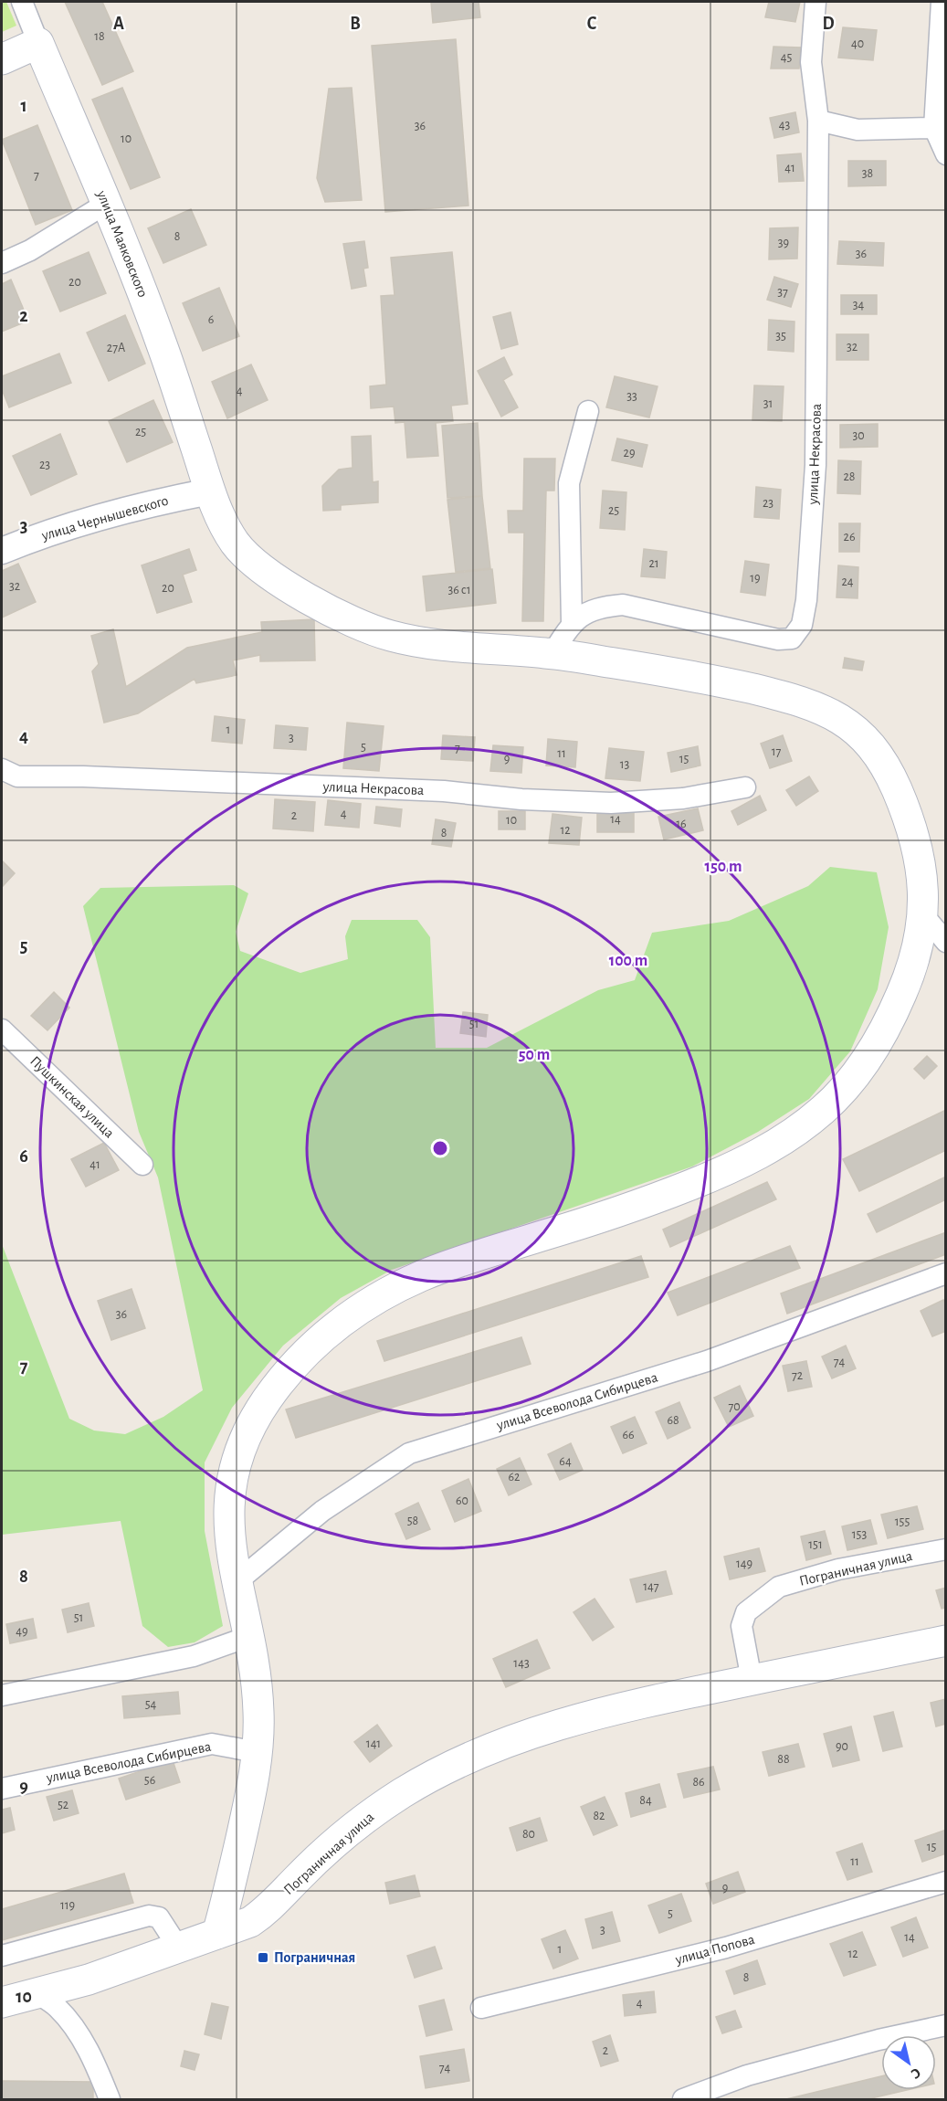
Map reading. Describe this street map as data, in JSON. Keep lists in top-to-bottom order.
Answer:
{
  "streets": {
    "main road": ["улица Маяковского", "Пограничная улица"],
    "street": [
      "улица Некрасова",
      "улица Чернышевского",
      "Пушкинская улица",
      "улица Всеволода Сибирцева",
      "улица Попова"
    ]
  },
  "crossings": [
    ["улица Маяковского", "улица Некрасова"],
    ["улица Маяковского", "улица Чернышевского"],
    ["улица Маяковского", "улица Всеволода Сибирцева"],
    ["улица Маяковского", "Пограничная улица"]
  ],
  "places": {
    "transit": ["Пограничная"]
  },
  "house_numbers": [
    "18",
    "40",
    "45",
    "43",
    "36",
    "10",
    "41",
    "38",
    "7",
    "8",
    "39",
    "36",
    "20",
    "37",
    "34",
    "6",
    "35",
    "32",
    "27А",
    "4",
    "33",
    "31",
    "25",
    "30",
    "29",
    "23",
    "28",
    "23",
    "25",
    "26",
    "21",
    "19",
    "24",
    "32",
    "20",
    "36 с1",
    "1",
    "3",
    "5",
    "7",
    "17",
    "11",
    "9",
    "15",
    "13",
    "4",
    "2",
    "14",
    "10",
    "16",
    "12",
    "8",
    "51",
    "41",
    "36",
    "74",
    "72",
    "70",
    "68",
    "66",
    "64",
    "62",
    "60",
    "58",
    "155",
    "153",
    "151",
    "149",
    "147",
    "51",
    "49",
    "143",
    "54",
    "141",
    "90",
    "88",
    "56",
    "86",
    "84",
    "52",
    "82",
    "80",
    "15",
    "11",
    "9",
    "119",
    "5",
    "3",
    "14",
    "1",
    "12",
    "8",
    "4",
    "2",
    "74"
  ],
  "north": "bottom right",
  "grid": {
    "columns": [
      "A",
      "B",
      "C",
      "D"
    ],
    "rows": [
      "1",
      "2",
      "3",
      "4",
      "5",
      "6",
      "7",
      "8",
      "9",
      "10"
    ]
  },
  "rings": ["150 m", "100 m", "50 m"]
}
